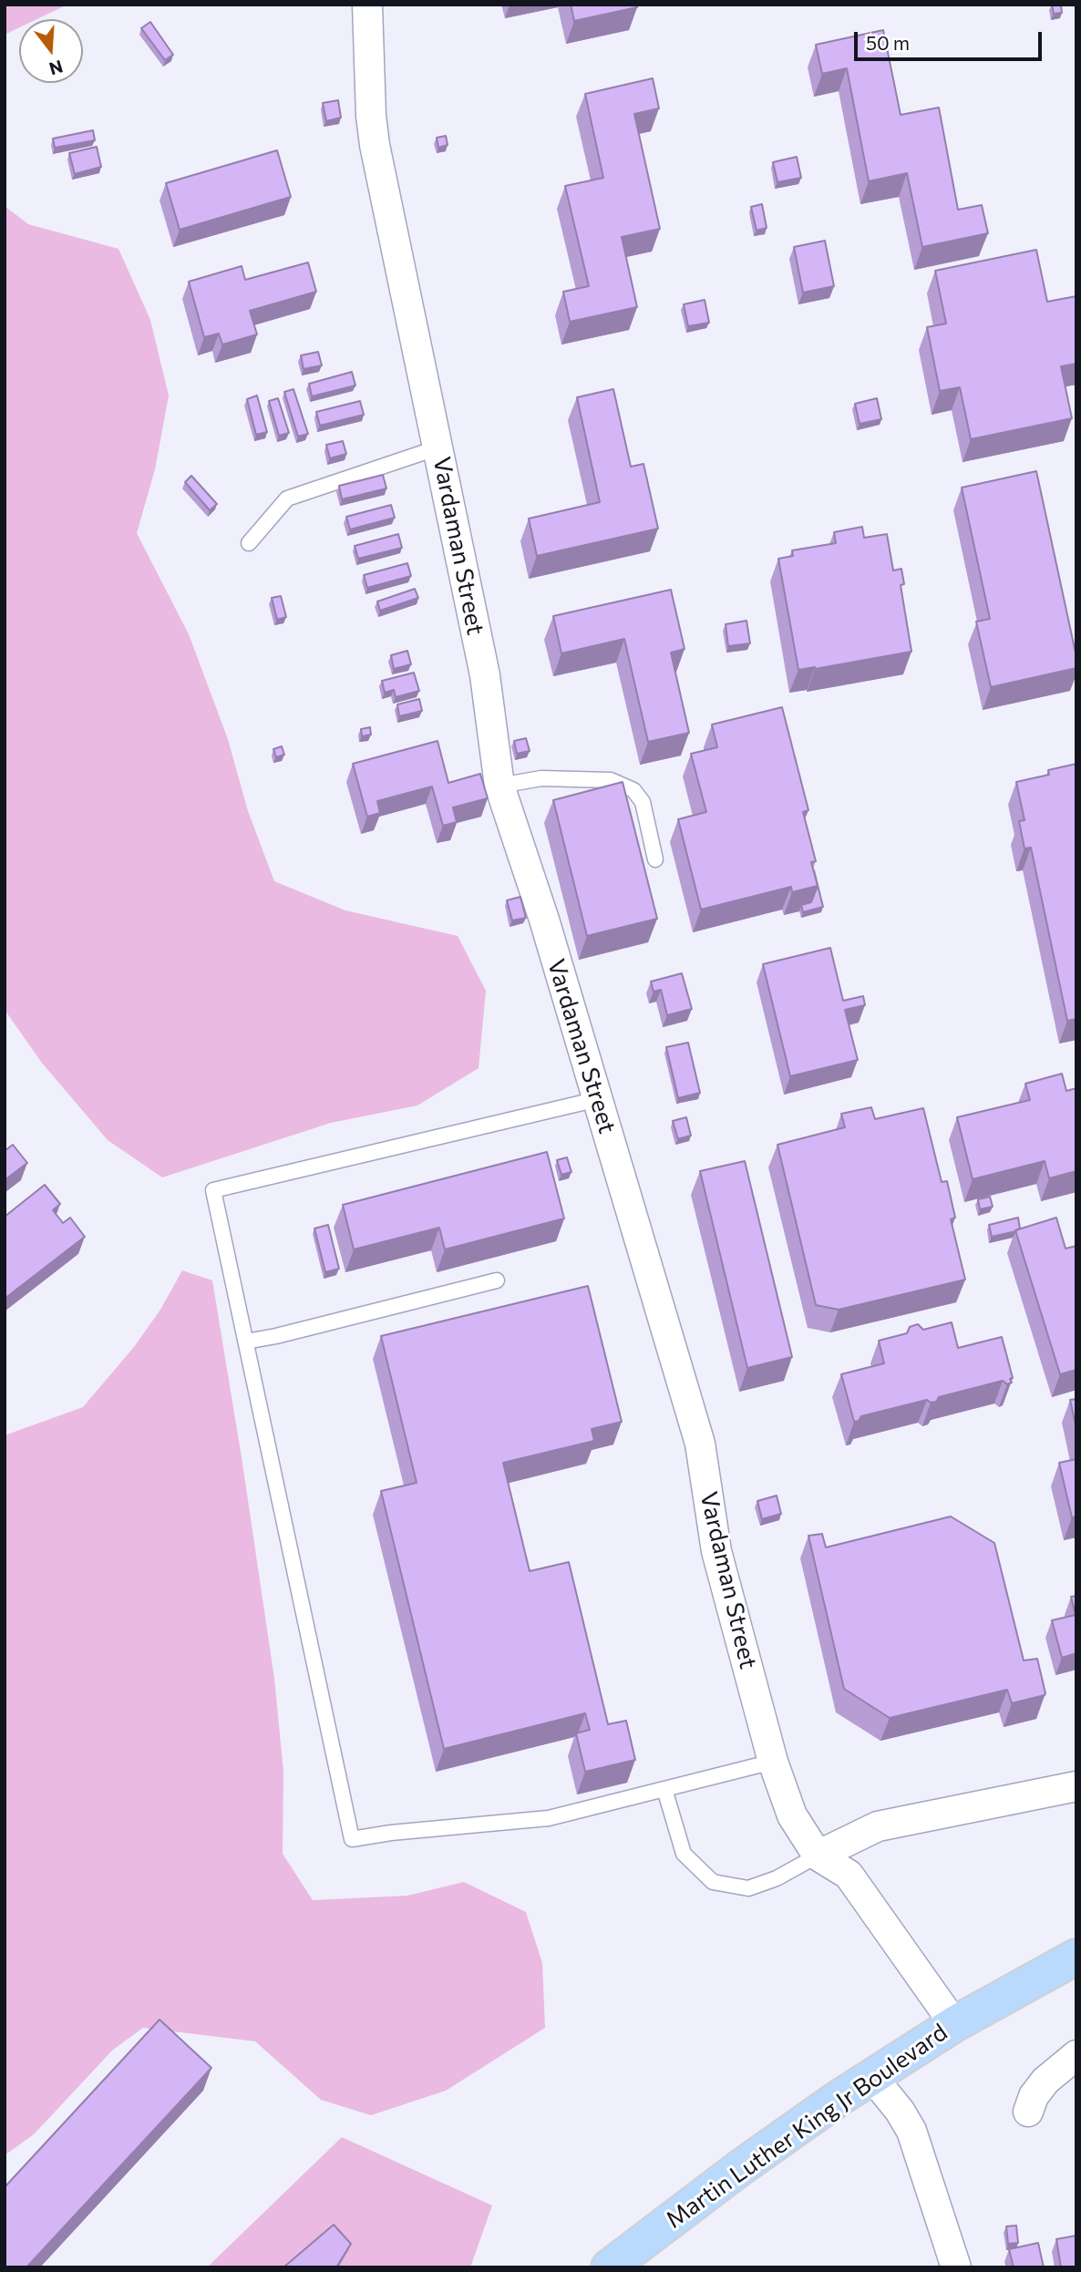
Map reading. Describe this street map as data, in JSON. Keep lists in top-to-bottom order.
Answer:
{
  "streets": {
    "main road": ["Martin Luther King Jr Boulevard"],
    "street": ["Vardaman Street"]
  },
  "crossings": [
    ["Vardaman Street", "Martin Luther King Jr Boulevard"]
  ],
  "scale_bar": "50 m",
  "north": "bottom"
}
